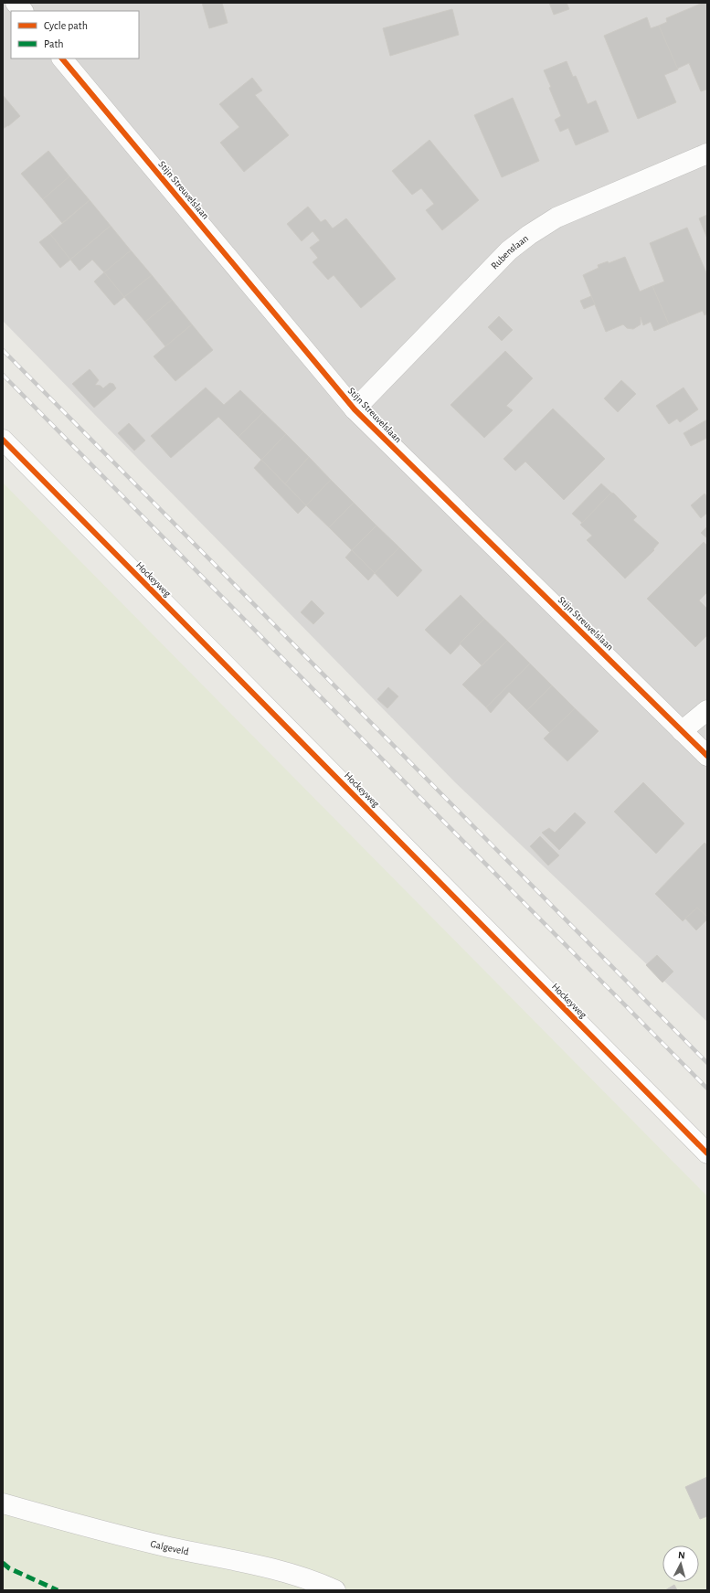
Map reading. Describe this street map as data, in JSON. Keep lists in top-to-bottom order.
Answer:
{
  "streets": {
    "street": [
      "Stijn Streuvelslaan",
      "Rubenslaan",
      "Hockeyweg",
      "Galgeveld"
    ]
  },
  "crossings": [
    ["Stijn Streuvelslaan", "Rubenslaan"]
  ],
  "legend": ["Cycle path", "Path"],
  "north": "top"
}
